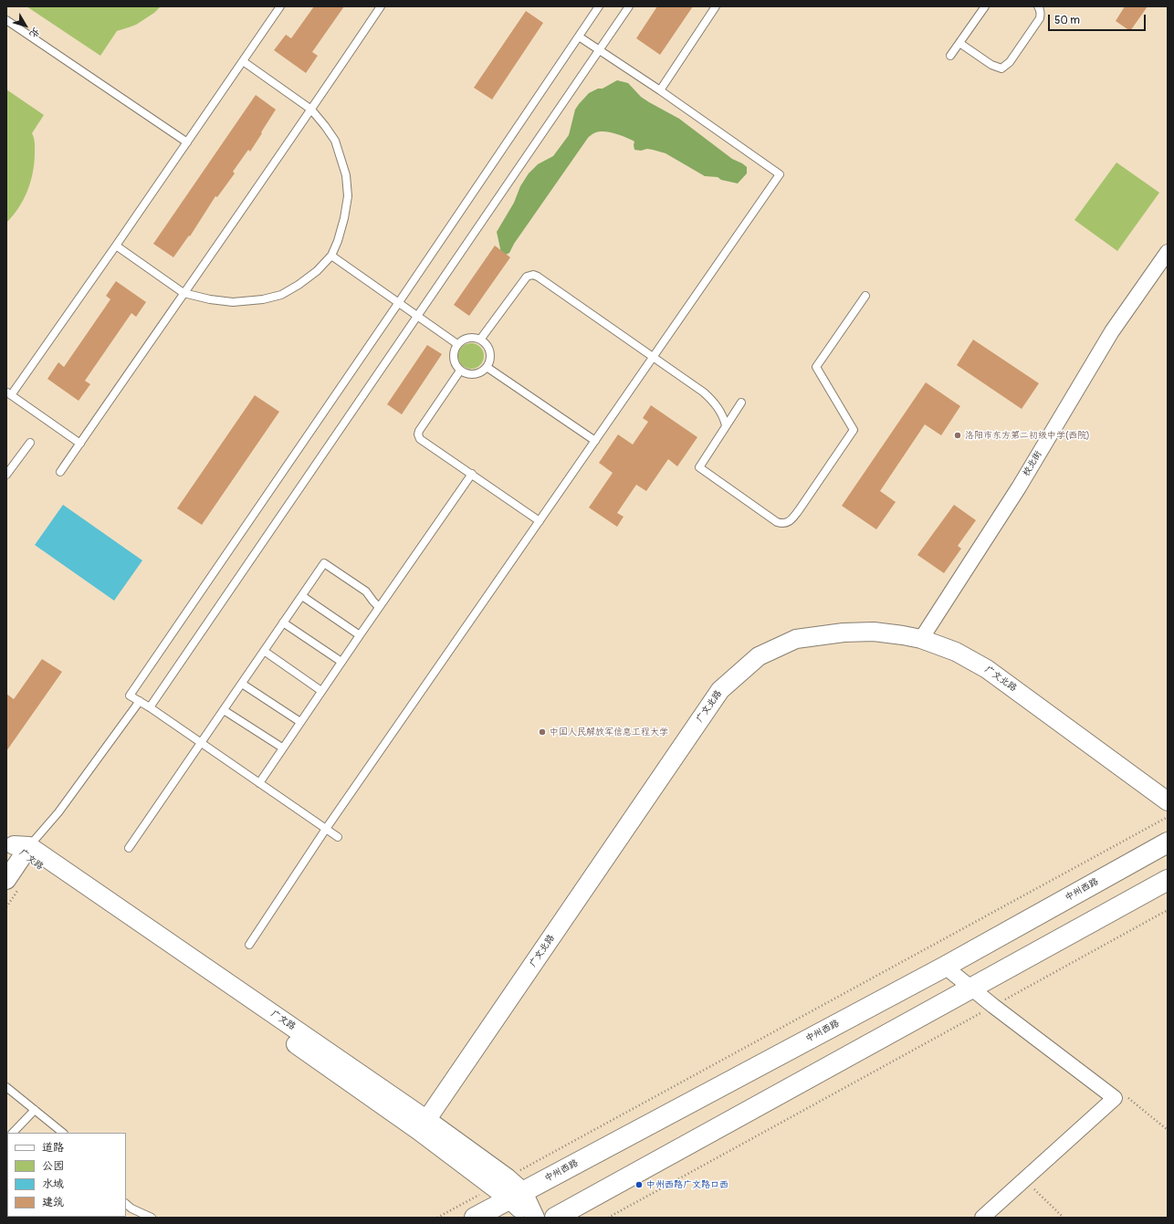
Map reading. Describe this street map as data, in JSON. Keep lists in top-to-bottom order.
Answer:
{
  "streets": {
    "main road": ["中州西路"],
    "street": ["校北街", "广文北路", "广文路"]
  },
  "crossings": [
    ["校北街", "广文北路"],
    ["广文北路", "广文路"],
    ["广文路", "中州西路"]
  ],
  "places": ["洛阳市东方第二初级中学(西院)", "中国人民解放军信息工程大学", "中州西路广文路口西"],
  "legend": [
    "道路",
    "公园",
    "水域",
    "建筑"
  ],
  "scale_bar": "50 m",
  "north": "bottom right"
}
